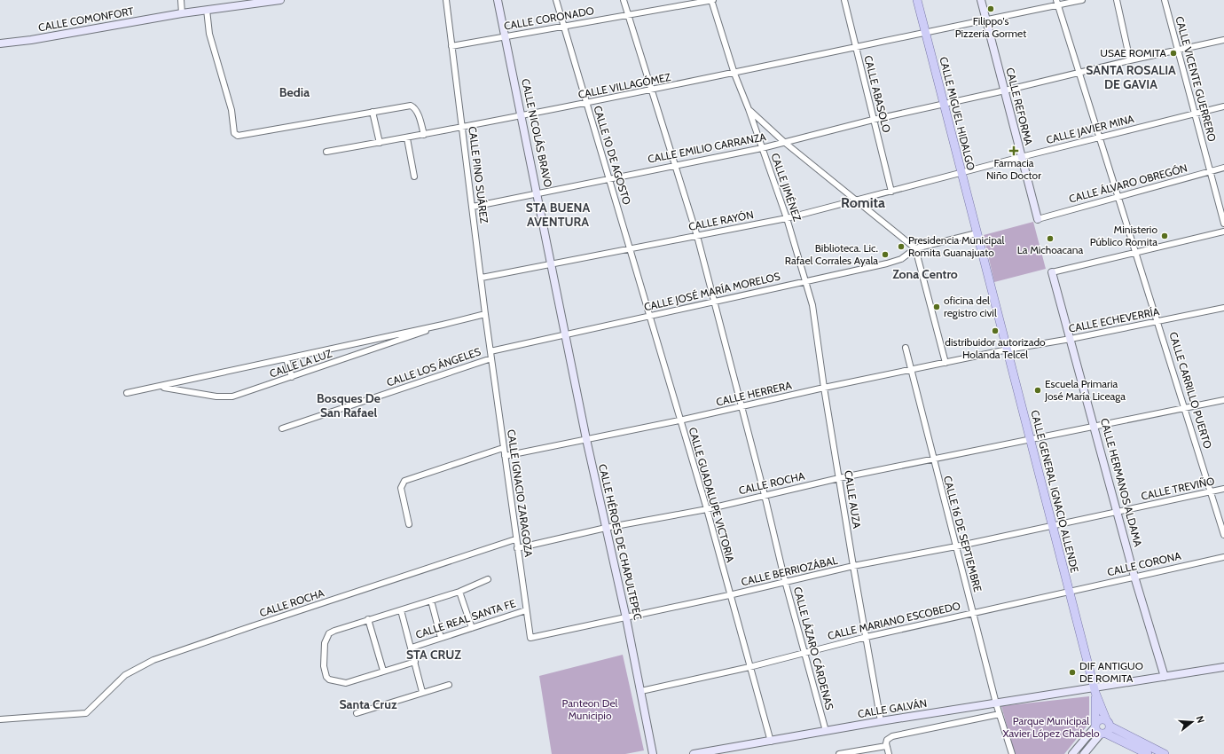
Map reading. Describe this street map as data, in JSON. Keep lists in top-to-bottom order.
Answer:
{
  "streets": {
    "main road": ["CALLE MIGUEL HIDALGO", "CALLE GENERAL IGNACIO ALLENDE"],
    "street": [
      "CALLE CORONADO",
      "CALLE COMONFORT",
      "CALLE VICENTE GUERRERO",
      "CALLE VILLAGÓMEZ",
      "CALLE ABASOLO",
      "CALLE REFORMA",
      "CALLE JAVIER MINA",
      "CALLE NICOLÁS BRAVO",
      "CALLE EMILIO CARRANZA",
      "CALLE 10 DE AGOSTO",
      "CALLE PINO SUÁREZ",
      "CALLE ÁLVARO OBREGÓN",
      "CALLE JIMÉNEZ",
      "CALLE RAYÓN",
      "CALLE JOSÉ MARÍA MORELOS",
      "CALLE ECHEVERRÍA",
      "CALLE LA LUZ",
      "CALLE LOS ÁNGELES",
      "CALLE CARRILLO PUERTO",
      "CALLE HERRERA",
      "CALLE HERMANOS ALDAMA",
      "CALLE ROCHA",
      "CALLE TREVIÑO",
      "CALLE IGNACIO ZARAGOZA",
      "CALLE GUADALUPE VICTORIA",
      "CALLE AUZA",
      "CALLE 16 DE SEPTIEMBRE",
      "CALLE HÉROES DE CHAPULTEPEC",
      "CALLE CORONA",
      "CALLE BERRIOZÁBAL",
      "CALLE REAL SANTA FE",
      "CALLE MARIANO ESCOBEDO",
      "CALLE LÁZARO CÁRDENAS",
      "CALLE GALVÁN"
    ]
  },
  "crossings": [
    ["CALLE CORONADO", "CALLE NICOLÁS BRAVO"],
    ["CALLE CORONADO", "CALLE 10 DE AGOSTO"],
    ["CALLE CORONADO", "CALLE PINO SUÁREZ"],
    ["CALLE CORONADO", "CALLE JIMÉNEZ"],
    ["CALLE CORONADO", "CALLE LÁZARO CÁRDENAS"],
    ["CALLE VICENTE GUERRERO", "CALLE JAVIER MINA"],
    ["CALLE VICENTE GUERRERO", "CALLE EMILIO CARRANZA"],
    ["CALLE VICENTE GUERRERO", "CALLE ÁLVARO OBREGÓN"],
    ["CALLE VILLAGÓMEZ", "CALLE ABASOLO"],
    ["CALLE VILLAGÓMEZ", "CALLE REFORMA"],
    ["CALLE VILLAGÓMEZ", "CALLE MIGUEL HIDALGO"],
    ["CALLE VILLAGÓMEZ", "CALLE NICOLÁS BRAVO"],
    ["CALLE VILLAGÓMEZ", "CALLE 10 DE AGOSTO"],
    ["CALLE VILLAGÓMEZ", "CALLE PINO SUÁREZ"],
    ["CALLE VILLAGÓMEZ", "CALLE JIMÉNEZ"],
    ["CALLE VILLAGÓMEZ", "CALLE CARRILLO PUERTO"],
    ["CALLE VILLAGÓMEZ", "CALLE LÁZARO CÁRDENAS"],
    ["CALLE ABASOLO", "CALLE EMILIO CARRANZA"],
    ["CALLE ABASOLO", "CALLE RAYÓN"],
    ["CALLE REFORMA", "CALLE JAVIER MINA"],
    ["CALLE REFORMA", "CALLE EMILIO CARRANZA"],
    ["CALLE REFORMA", "CALLE ÁLVARO OBREGÓN"],
    ["CALLE MIGUEL HIDALGO", "CALLE JAVIER MINA"],
    ["CALLE MIGUEL HIDALGO", "CALLE EMILIO CARRANZA"],
    ["CALLE MIGUEL HIDALGO", "CALLE RAYÓN"],
    ["CALLE MIGUEL HIDALGO", "CALLE JOSÉ MARÍA MORELOS"],
    ["CALLE MIGUEL HIDALGO", "CALLE GENERAL IGNACIO ALLENDE"],
    ["CALLE JAVIER MINA", "CALLE RAYÓN"],
    ["CALLE JAVIER MINA", "CALLE CARRILLO PUERTO"],
    ["CALLE NICOLÁS BRAVO", "CALLE EMILIO CARRANZA"],
    ["CALLE NICOLÁS BRAVO", "CALLE RAYÓN"],
    ["CALLE NICOLÁS BRAVO", "CALLE JOSÉ MARÍA MORELOS"],
    ["CALLE NICOLÁS BRAVO", "CALLE HÉROES DE CHAPULTEPEC"],
    ["CALLE EMILIO CARRANZA", "CALLE 10 DE AGOSTO"],
    ["CALLE EMILIO CARRANZA", "CALLE PINO SUÁREZ"],
    ["CALLE EMILIO CARRANZA", "CALLE JIMÉNEZ"],
    ["CALLE EMILIO CARRANZA", "CALLE CARRILLO PUERTO"],
    ["CALLE EMILIO CARRANZA", "CALLE LÁZARO CÁRDENAS"],
    ["CALLE 10 DE AGOSTO", "CALLE RAYÓN"],
    ["CALLE 10 DE AGOSTO", "CALLE JOSÉ MARÍA MORELOS"],
    ["CALLE 10 DE AGOSTO", "CALLE GUADALUPE VICTORIA"],
    ["CALLE PINO SUÁREZ", "CALLE RAYÓN"],
    ["CALLE PINO SUÁREZ", "CALLE JOSÉ MARÍA MORELOS"],
    ["CALLE PINO SUÁREZ", "CALLE LA LUZ"],
    ["CALLE PINO SUÁREZ", "CALLE IGNACIO ZARAGOZA"],
    ["CALLE ÁLVARO OBREGÓN", "CALLE CARRILLO PUERTO"],
    ["CALLE JIMÉNEZ", "CALLE RAYÓN"],
    ["CALLE JIMÉNEZ", "CALLE JOSÉ MARÍA MORELOS"],
    ["CALLE JIMÉNEZ", "CALLE AUZA"],
    ["CALLE RAYÓN", "CALLE LÁZARO CÁRDENAS"],
    ["CALLE JOSÉ MARÍA MORELOS", "CALLE GENERAL IGNACIO ALLENDE"],
    ["CALLE JOSÉ MARÍA MORELOS", "CALLE IGNACIO ZARAGOZA"],
    ["CALLE JOSÉ MARÍA MORELOS", "CALLE GUADALUPE VICTORIA"],
    ["CALLE JOSÉ MARÍA MORELOS", "CALLE AUZA"],
    ["CALLE JOSÉ MARÍA MORELOS", "CALLE HÉROES DE CHAPULTEPEC"],
    ["CALLE JOSÉ MARÍA MORELOS", "CALLE LÁZARO CÁRDENAS"],
    ["CALLE ECHEVERRÍA", "CALLE CARRILLO PUERTO"],
    ["CALLE ECHEVERRÍA", "CALLE HERRERA"],
    ["CALLE ECHEVERRÍA", "CALLE HERMANOS ALDAMA"],
    ["CALLE ECHEVERRÍA", "CALLE GENERAL IGNACIO ALLENDE"],
    ["CALLE LOS ÁNGELES", "CALLE IGNACIO ZARAGOZA"],
    ["CALLE CARRILLO PUERTO", "CALLE ROCHA"],
    ["CALLE CARRILLO PUERTO", "CALLE TREVIÑO"],
    ["CALLE HERRERA", "CALLE GENERAL IGNACIO ALLENDE"],
    ["CALLE HERRERA", "CALLE IGNACIO ZARAGOZA"],
    ["CALLE HERRERA", "CALLE GUADALUPE VICTORIA"],
    ["CALLE HERRERA", "CALLE AUZA"],
    ["CALLE HERRERA", "CALLE 16 DE SEPTIEMBRE"],
    ["CALLE HERRERA", "CALLE HÉROES DE CHAPULTEPEC"],
    ["CALLE HERRERA", "CALLE LÁZARO CÁRDENAS"],
    ["CALLE HERMANOS ALDAMA", "CALLE ROCHA"],
    ["CALLE HERMANOS ALDAMA", "CALLE TREVIÑO"],
    ["CALLE HERMANOS ALDAMA", "CALLE CORONA"],
    ["CALLE HERMANOS ALDAMA", "CALLE GALVÁN"],
    ["CALLE ROCHA", "CALLE GENERAL IGNACIO ALLENDE"],
    ["CALLE ROCHA", "CALLE IGNACIO ZARAGOZA"],
    ["CALLE ROCHA", "CALLE GUADALUPE VICTORIA"],
    ["CALLE ROCHA", "CALLE AUZA"],
    ["CALLE ROCHA", "CALLE 16 DE SEPTIEMBRE"],
    ["CALLE ROCHA", "CALLE HÉROES DE CHAPULTEPEC"],
    ["CALLE ROCHA", "CALLE LÁZARO CÁRDENAS"],
    ["CALLE TREVIÑO", "CALLE GENERAL IGNACIO ALLENDE"],
    ["CALLE TREVIÑO", "CALLE BERRIOZÁBAL"],
    ["CALLE GENERAL IGNACIO ALLENDE", "CALLE CORONA"],
    ["CALLE GENERAL IGNACIO ALLENDE", "CALLE BERRIOZÁBAL"],
    ["CALLE GENERAL IGNACIO ALLENDE", "CALLE MARIANO ESCOBEDO"],
    ["CALLE GENERAL IGNACIO ALLENDE", "CALLE GALVÁN"],
    ["CALLE IGNACIO ZARAGOZA", "CALLE BERRIOZÁBAL"],
    ["CALLE IGNACIO ZARAGOZA", "CALLE REAL SANTA FE"],
    ["CALLE GUADALUPE VICTORIA", "CALLE BERRIOZÁBAL"],
    ["CALLE GUADALUPE VICTORIA", "CALLE MARIANO ESCOBEDO"],
    ["CALLE GUADALUPE VICTORIA", "CALLE GALVÁN"],
    ["CALLE AUZA", "CALLE BERRIOZÁBAL"],
    ["CALLE AUZA", "CALLE MARIANO ESCOBEDO"],
    ["CALLE AUZA", "CALLE GALVÁN"],
    ["CALLE 16 DE SEPTIEMBRE", "CALLE BERRIOZÁBAL"],
    ["CALLE 16 DE SEPTIEMBRE", "CALLE MARIANO ESCOBEDO"],
    ["CALLE 16 DE SEPTIEMBRE", "CALLE GALVÁN"],
    ["CALLE HÉROES DE CHAPULTEPEC", "CALLE BERRIOZÁBAL"],
    ["CALLE HÉROES DE CHAPULTEPEC", "CALLE MARIANO ESCOBEDO"],
    ["CALLE CORONA", "CALLE MARIANO ESCOBEDO"],
    ["CALLE BERRIOZÁBAL", "CALLE LÁZARO CÁRDENAS"],
    ["CALLE MARIANO ESCOBEDO", "CALLE LÁZARO CÁRDENAS"],
    ["CALLE LÁZARO CÁRDENAS", "CALLE GALVÁN"]
  ],
  "districts": [
    "SANTA ROSALIA DE GAVIA",
    "Bedia",
    "Romita",
    "STA BUENA AVENTURA",
    "Zona Centro",
    "Bosques De San Rafael",
    "STA CRUZ",
    "Santa Cruz"
  ],
  "parks": ["Panteon Del Municipio", "Parque Municipal Xavier López Chabelo"],
  "places": {
    "other": [
      "Filippo's Pizzeria Gormet",
      "USAE ROMITA",
      "Ministerio Público Romita",
      "La Michoacana",
      "Presidencia Municipal Romita Guanajuato",
      "Biblioteca. Lic. Rafael Corrales Ayala",
      "oficina del registro civil",
      "distribuidor autorizado Holanda Telcel",
      "Escuela Primaria José María Liceaga",
      "DIF ANTIGUO DE ROMITA"
    ],
    "health": ["Farmacia Niño Doctor"]
  },
  "north": "right"
}
